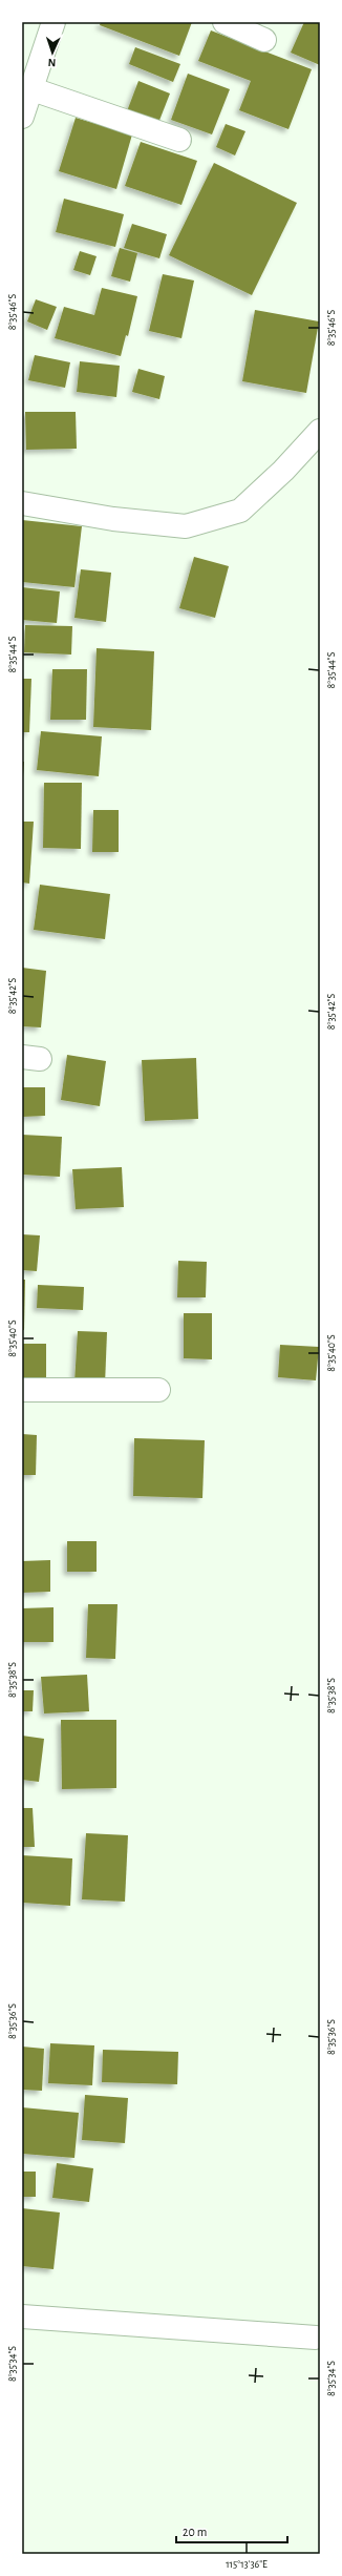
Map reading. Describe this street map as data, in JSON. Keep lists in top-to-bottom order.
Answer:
{
  "scale_bar": "20 m",
  "north": "bottom",
  "coordinates": [
    "8°35'46\"S",
    "8°35'44\"S",
    "8°35'42\"S",
    "8°35'40\"S",
    "8°35'38\"S",
    "8°35'36\"S",
    "8°35'34\"S",
    "115°13'36\"E"
  ]
}
